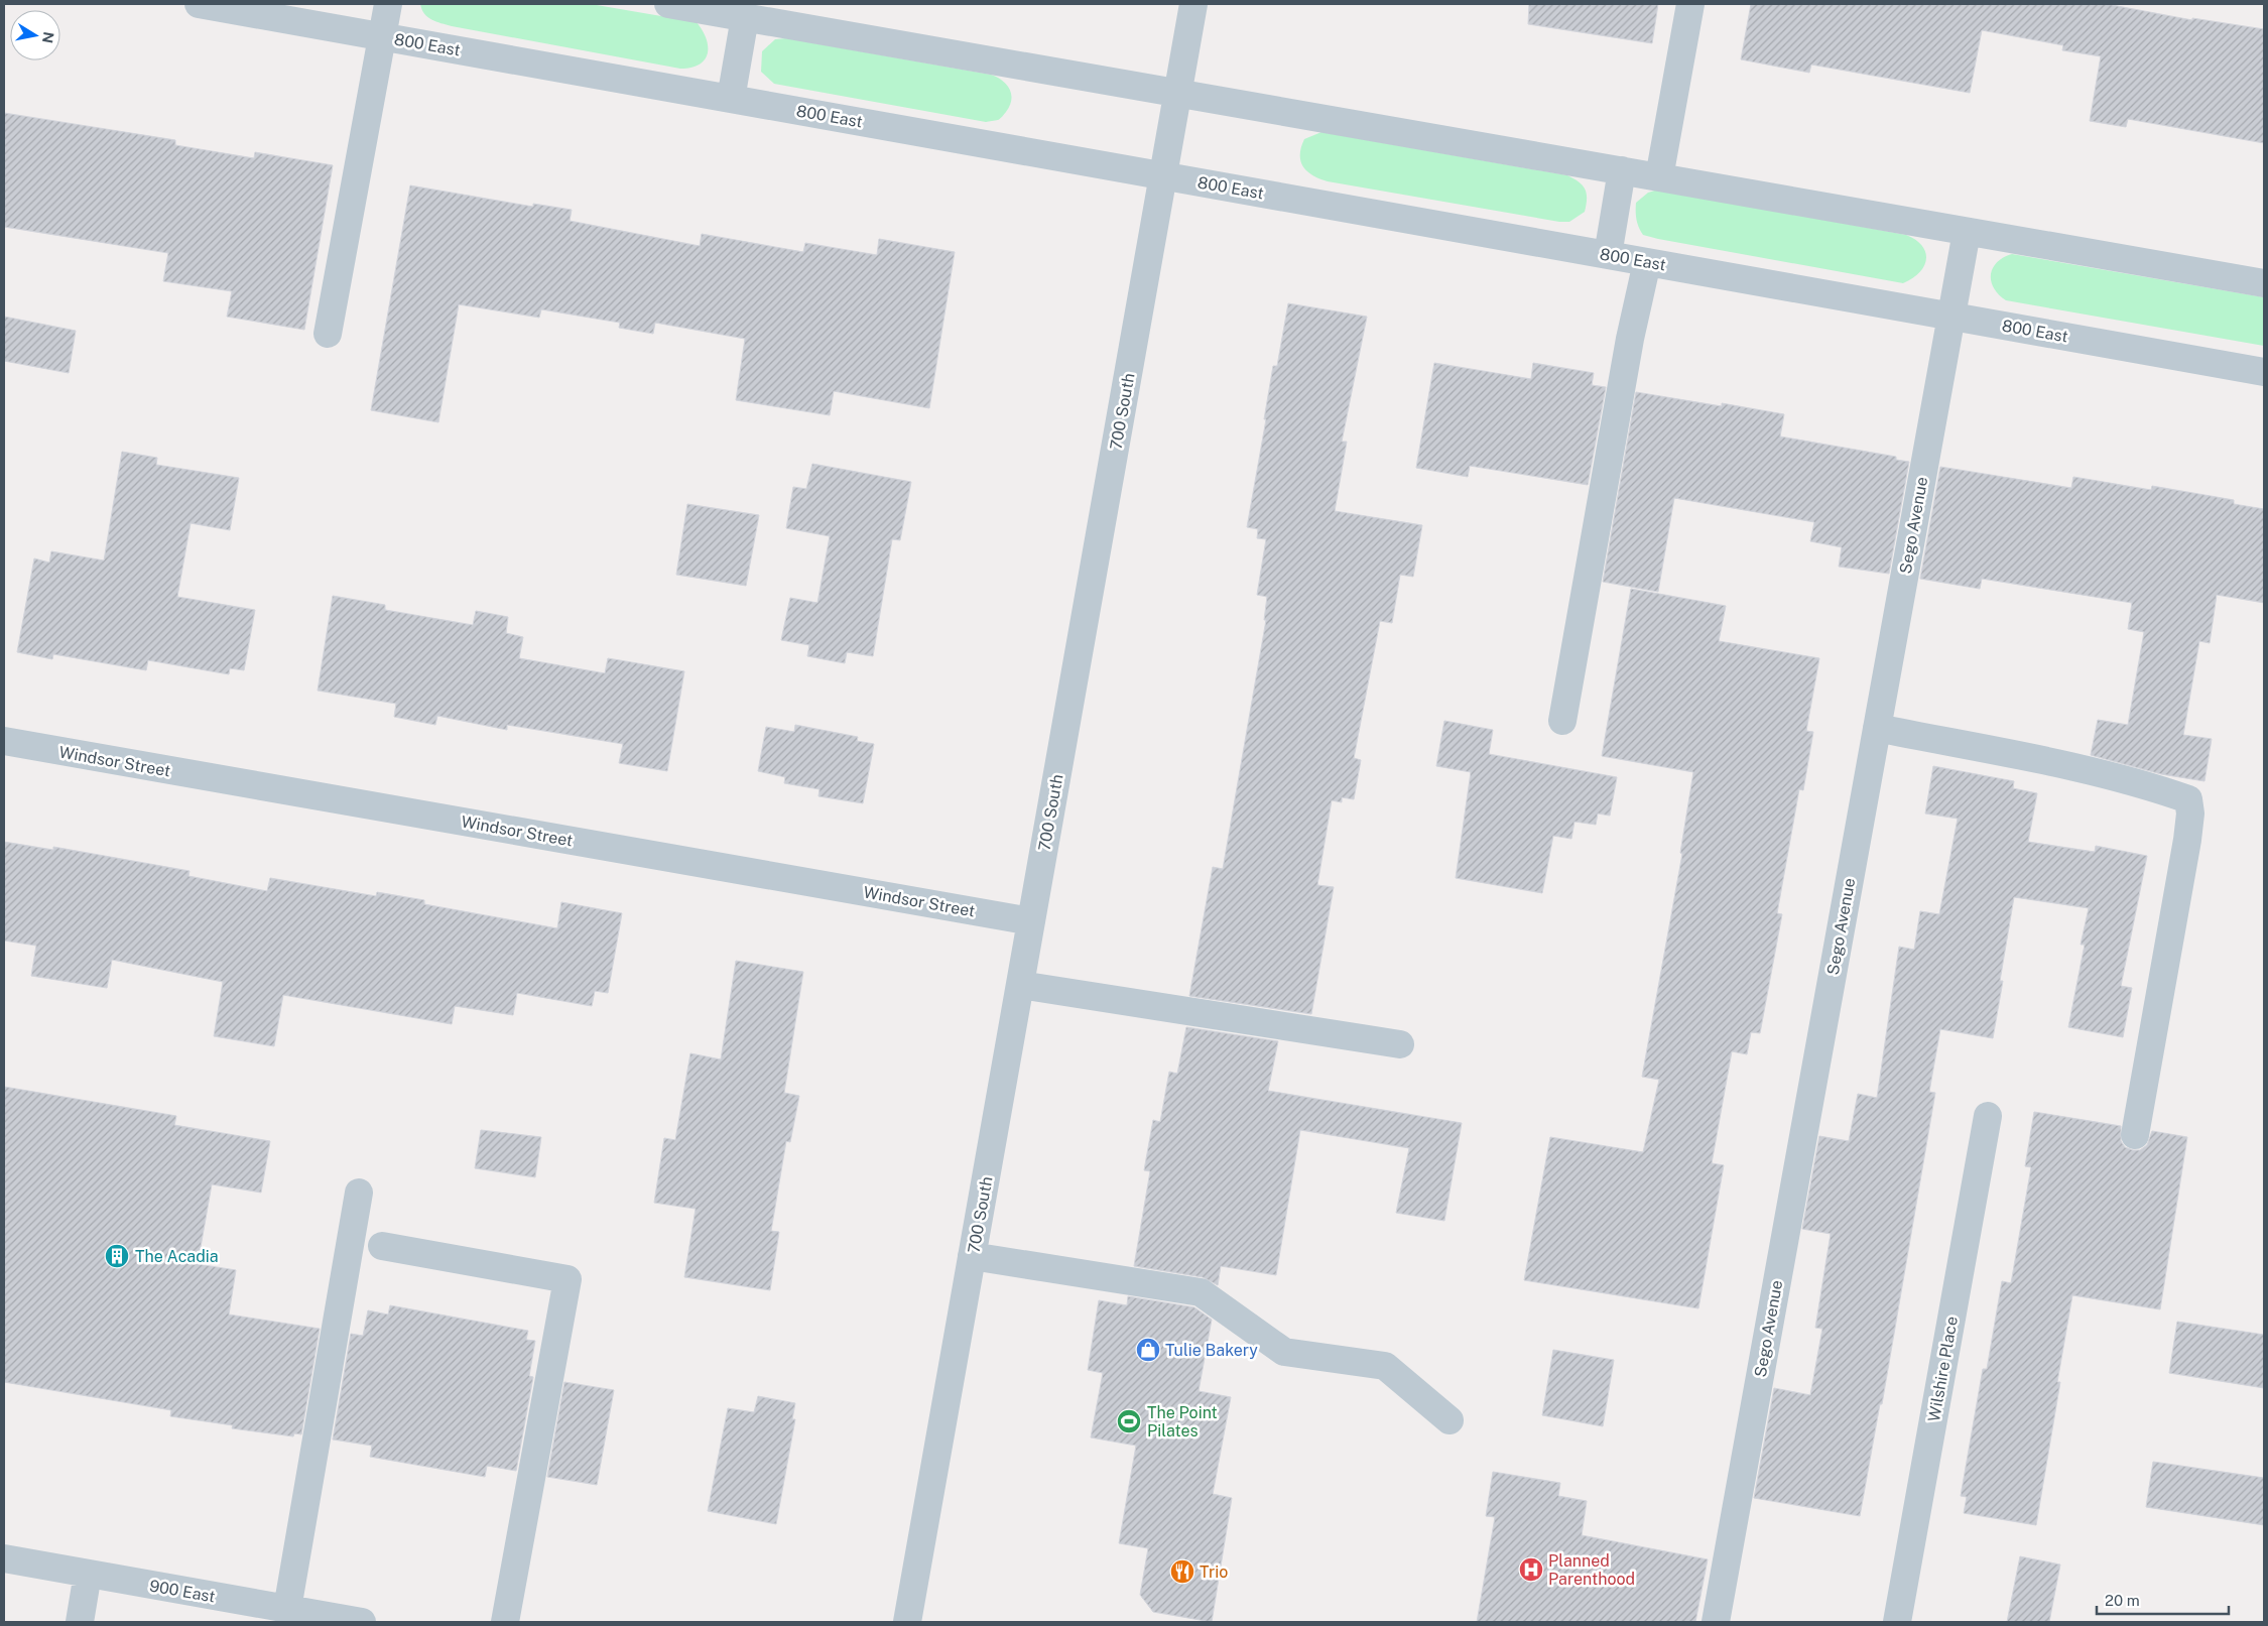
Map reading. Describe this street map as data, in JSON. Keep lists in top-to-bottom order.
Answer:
{
  "streets": {
    "street": [
      "800 East",
      "700 South",
      "Sego Avenue",
      "Windsor Street",
      "Wilshire Place",
      "900 East"
    ]
  },
  "crossings": [
    ["800 East", "700 South"],
    ["800 East", "Sego Avenue"],
    ["700 South", "Windsor Street"]
  ],
  "places": {
    "building": ["The Acadia"],
    "shop": ["Tulie Bakery"],
    "sports": ["The Point Pilates"],
    "hospital": ["Planned Parenthood"],
    "restaurant": ["Trio"]
  },
  "scale_bar": "20 m",
  "north": "right"
}
